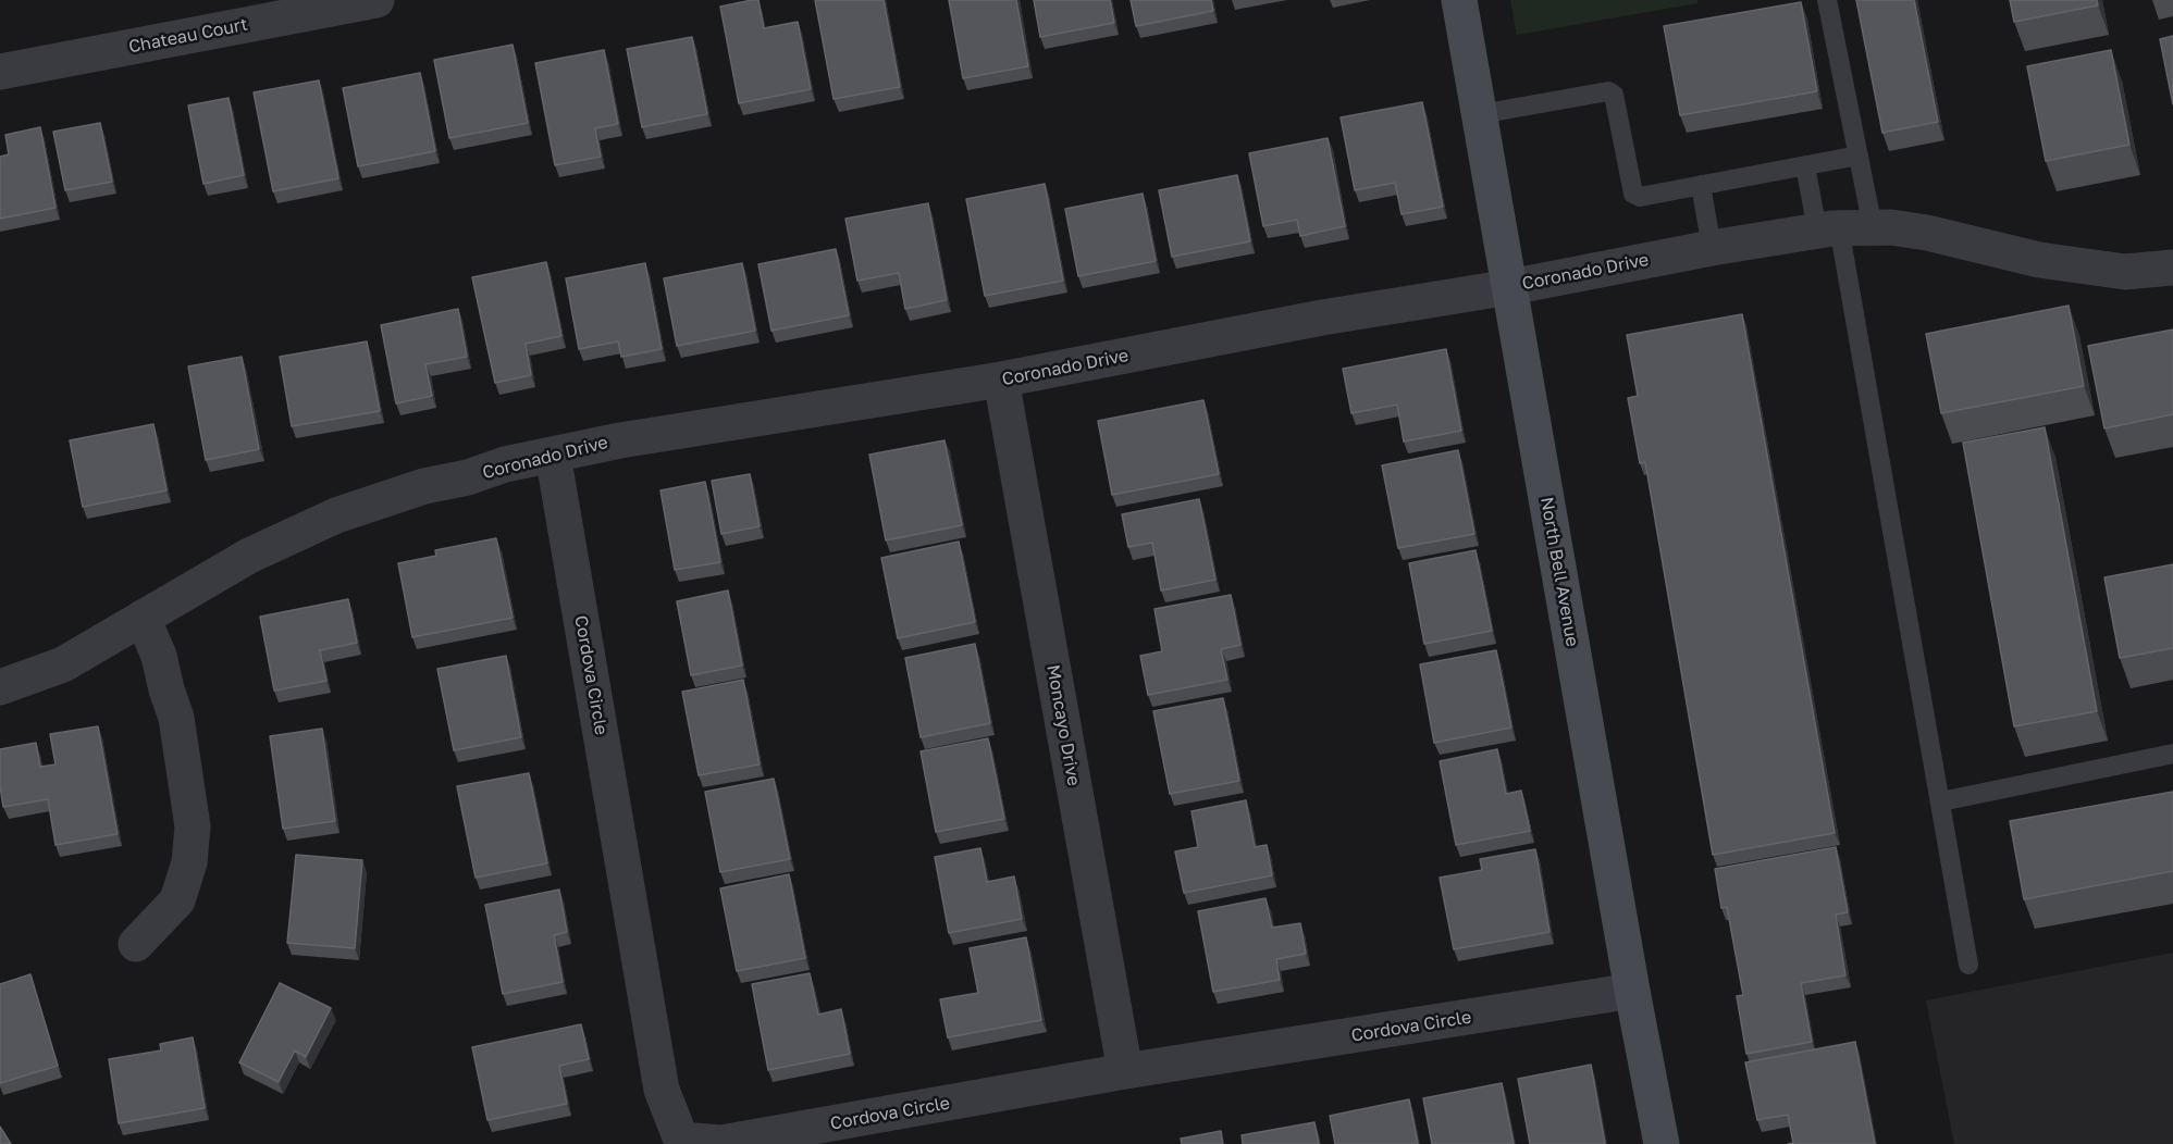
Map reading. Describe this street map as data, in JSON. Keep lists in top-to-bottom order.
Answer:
{
  "streets": {
    "street": [
      "Chateau Court",
      "Coronado Drive",
      "North Bell Avenue",
      "Cordova Circle",
      "Moncayo Drive"
    ]
  },
  "crossings": [
    ["Coronado Drive", "North Bell Avenue"],
    ["Coronado Drive", "Cordova Circle"],
    ["Coronado Drive", "Moncayo Drive"],
    ["North Bell Avenue", "Cordova Circle"],
    ["Cordova Circle", "Moncayo Drive"]
  ]
}
